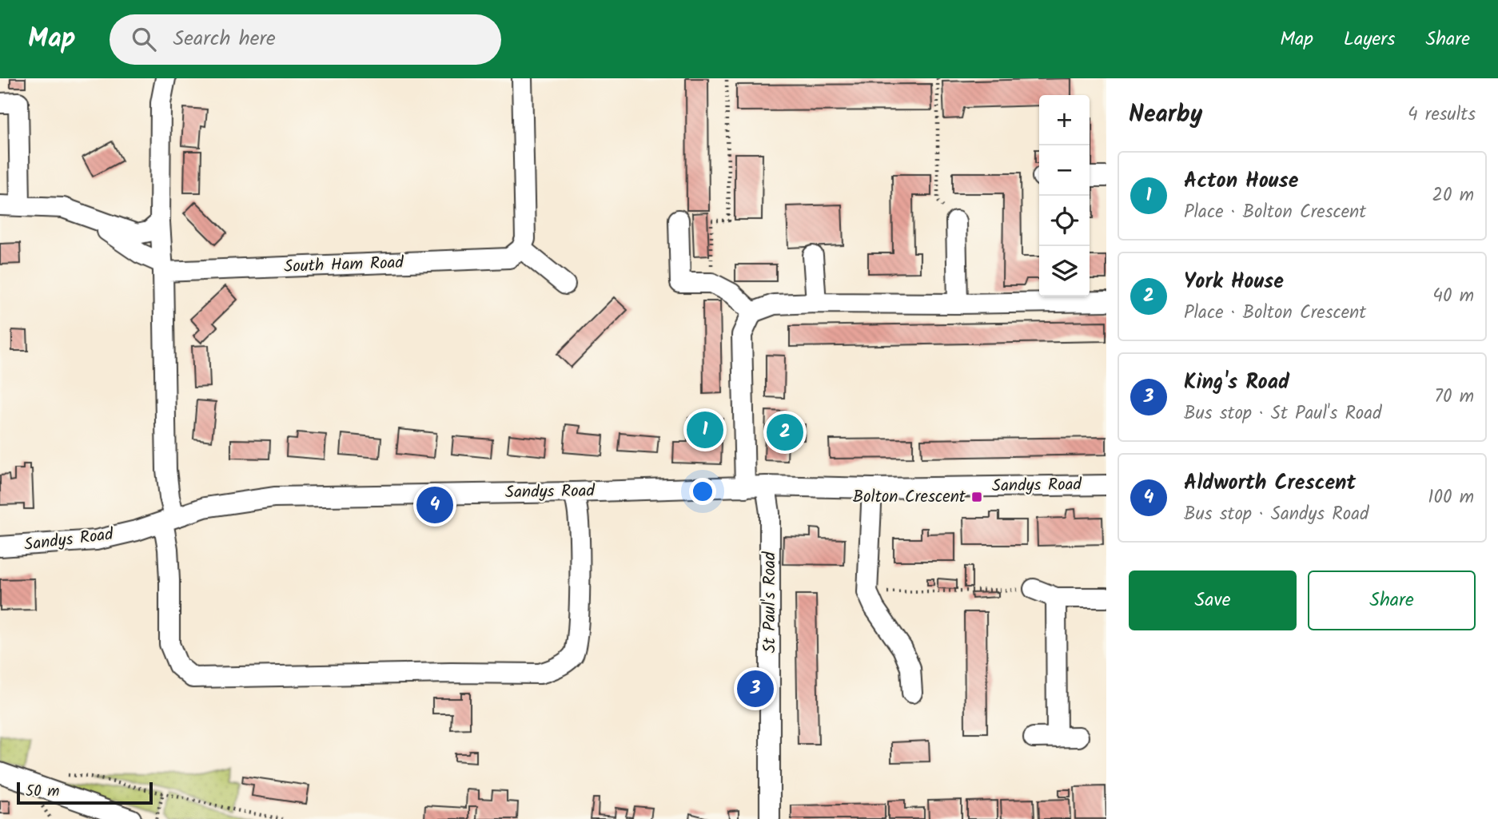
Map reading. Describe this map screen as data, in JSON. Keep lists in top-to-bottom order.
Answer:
{
  "streets": {
    "street": ["South Ham Road", "Sandys Road", "St Paul's Road"]
  },
  "crossings": [
    ["Sandys Road", "St Paul's Road"]
  ],
  "places": {
    "transit": ["Bolton Crescent"]
  },
  "scale_bar": "50 m",
  "page": {
    "header": "Map",
    "search": "Search here",
    "nav": ["Map", "Layers", "Share"],
    "heading": ["Nearby", "4 results"],
    "map_buttons": ["+", "−"],
    "list": [
      {
        "mark": "1",
        "name": "Acton House",
        "note": "Place · Bolton Crescent",
        "value": "20 m"
      },
      {
        "mark": "2",
        "name": "York House",
        "note": "Place · Bolton Crescent",
        "value": "40 m"
      },
      {
        "mark": "3",
        "name": "King's Road",
        "note": "Bus stop · St Paul's Road",
        "value": "70 m"
      },
      {
        "mark": "4",
        "name": "Aldworth Crescent",
        "note": "Bus stop · Sandys Road",
        "value": "100 m"
      }
    ],
    "pins": [
      "1",
      "2",
      "4",
      "3"
    ],
    "buttons": ["Save", "Share"],
    "scale": "50 m"
  }
}
